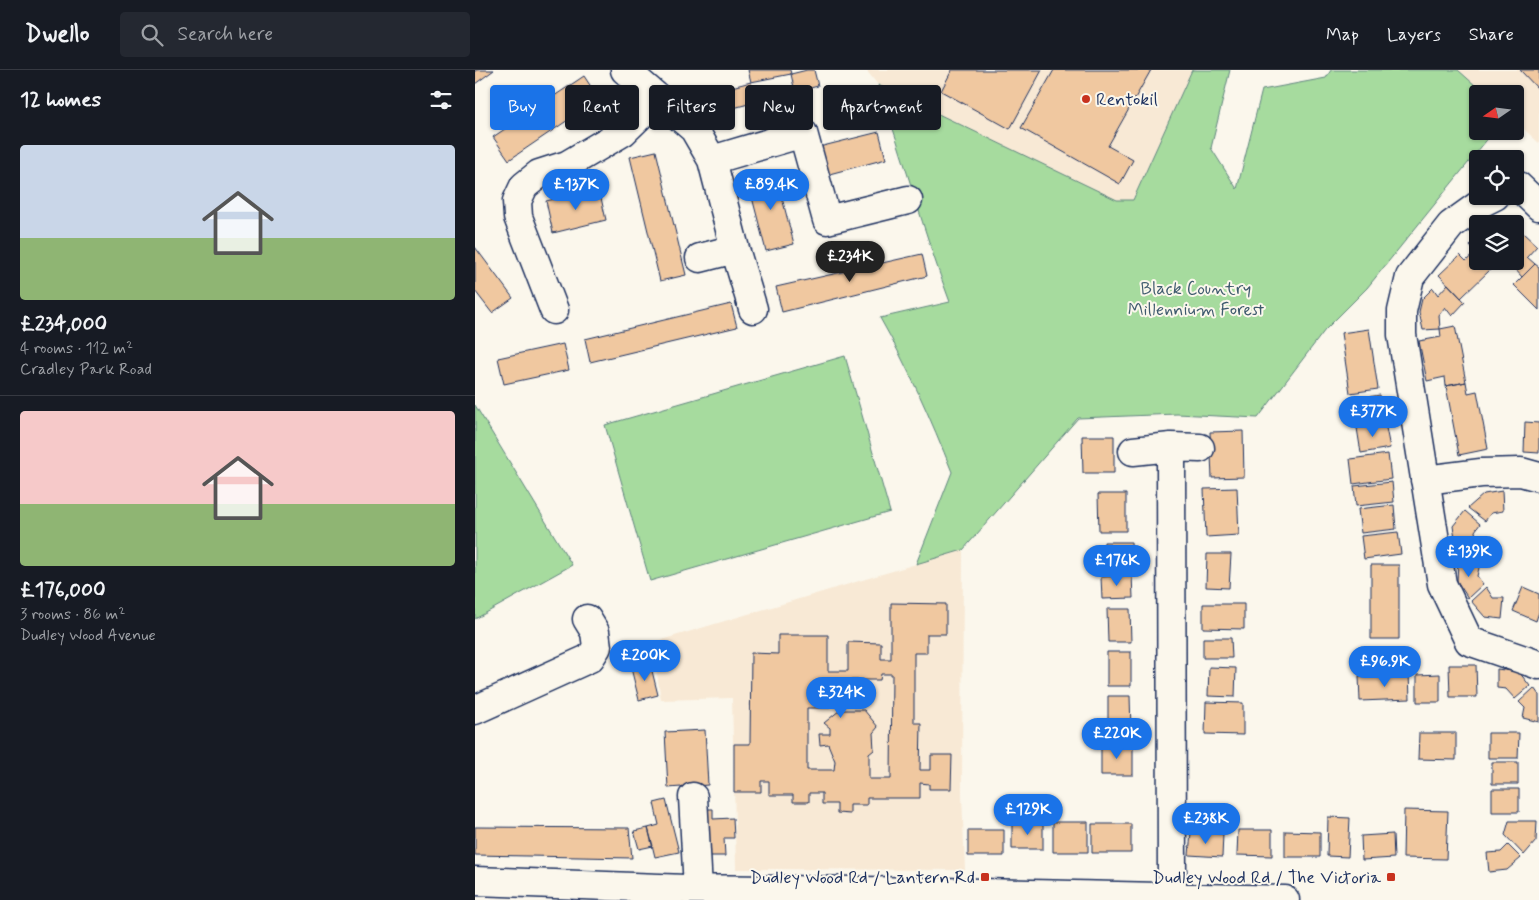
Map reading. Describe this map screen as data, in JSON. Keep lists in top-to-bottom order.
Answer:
{
  "parks": ["Black Country Millennium Forest"],
  "places": {
    "other": ["Rentokil"],
    "transit": ["Dudley Wood Rd / Lantern Rd", "Dudley Wood Rd / The Victoria"]
  },
  "north": "left",
  "page": {
    "header": "Dwello",
    "search": "Search here",
    "nav": ["Map", "Layers", "Share"],
    "heading": "12 homes",
    "chip": [
      "Buy",
      "Rent",
      "Filters",
      "New",
      "Apartment"
    ],
    "list": [
      {
        "name": "£234,000",
        "note": "4 rooms · 112 m² · Cradley Park Road"
      },
      {
        "name": "£176,000",
        "note": "3 rooms · 86 m² · Dudley Wood Avenue"
      }
    ],
    "price": [
      "£137K",
      "£89.4K",
      "£234K",
      "£377K",
      "£139K",
      "£176K",
      "£200K",
      "£96.9K",
      "£324K",
      "£220K",
      "£129K",
      "£238K"
    ]
  }
}
